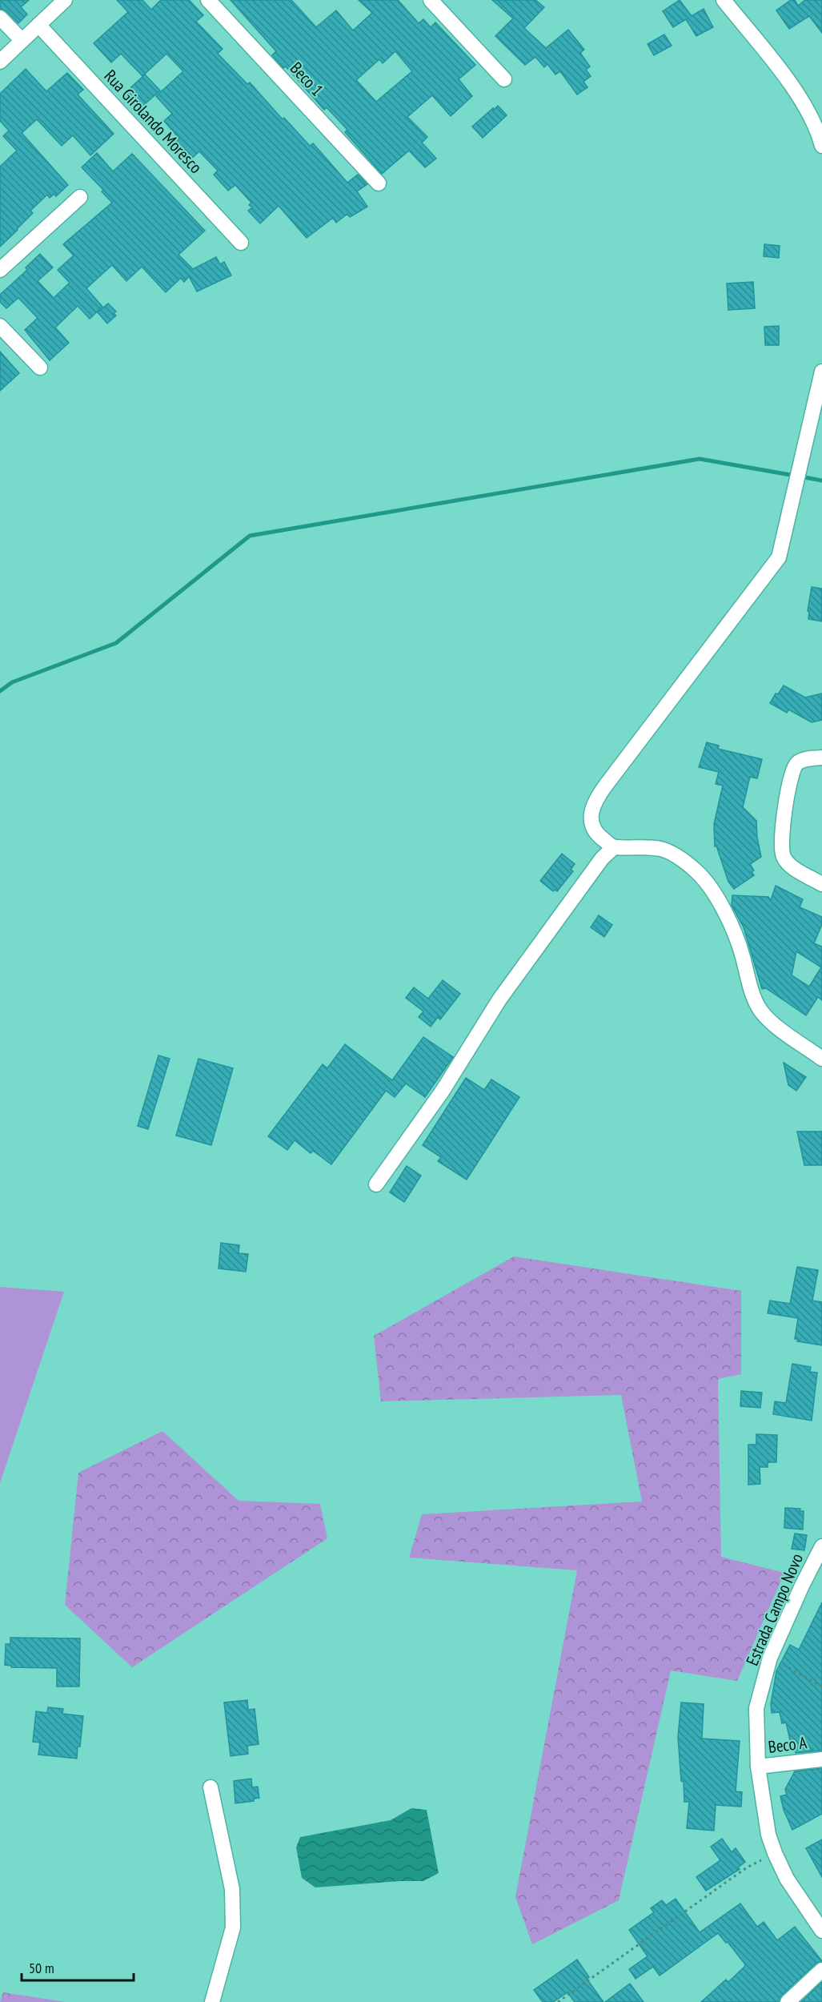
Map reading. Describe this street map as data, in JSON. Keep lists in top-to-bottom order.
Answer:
{
  "streets": {
    "street": [
      "Beco 1",
      "Rua Girolando Moresco",
      "Estrada Campo Novo",
      "Beco A"
    ]
  },
  "crossings": [
    ["Estrada Campo Novo", "Beco A"]
  ],
  "scale_bar": "50 m"
}
